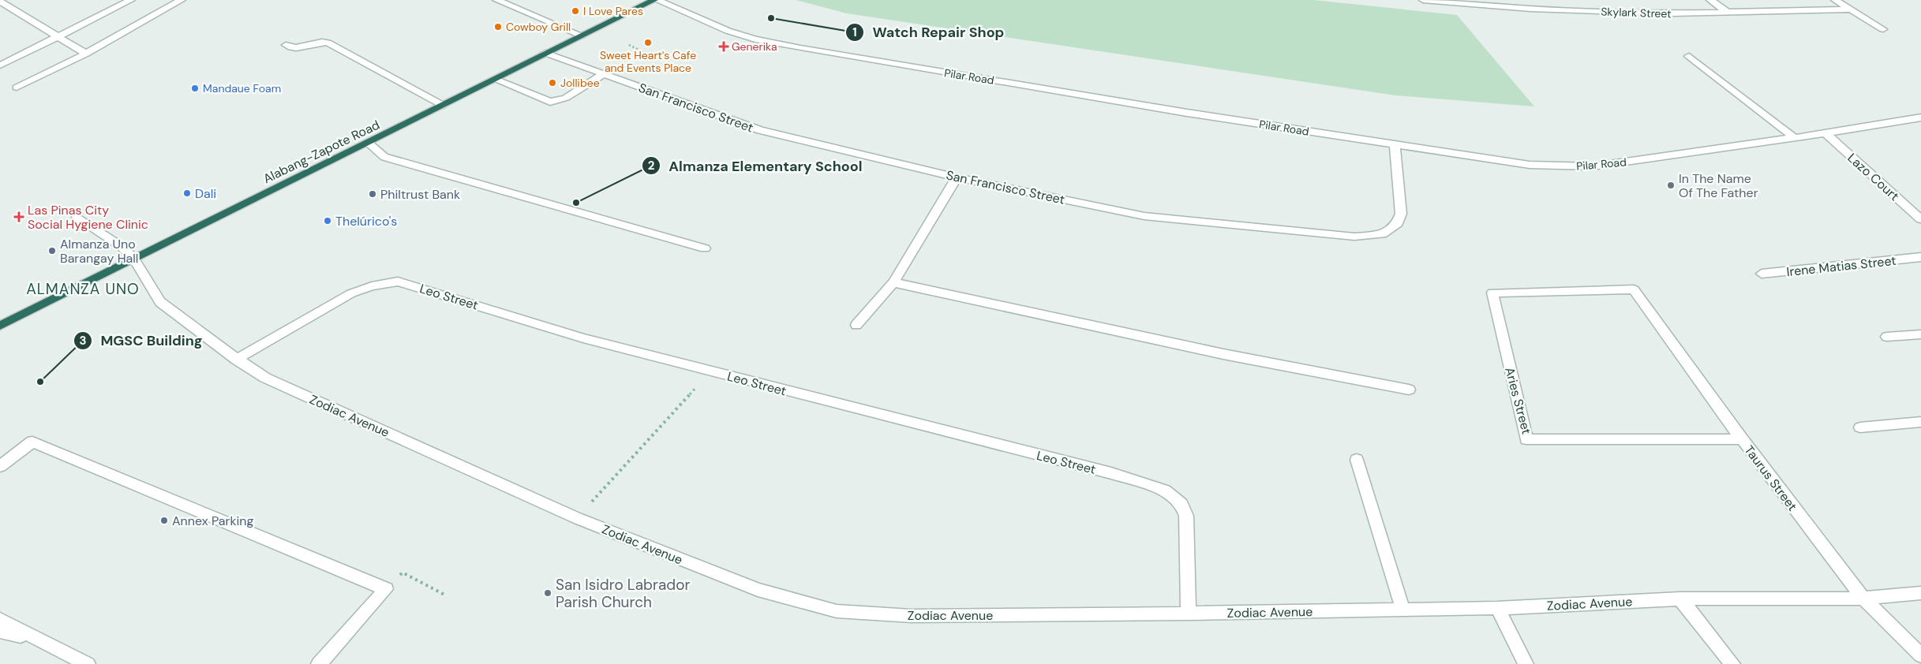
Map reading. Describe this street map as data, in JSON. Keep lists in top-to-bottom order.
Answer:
{
  "streets": {
    "highway": ["Alabang-Zapote Road"],
    "street": [
      "Skylark Street",
      "Pilar Road",
      "San Francisco Street",
      "Lazo Court",
      "Irene Matias Street",
      "Leo Street",
      "Aries Street",
      "Zodiac Avenue",
      "Taurus Street"
    ]
  },
  "crossings": [
    ["Pilar Road", "San Francisco Street"],
    ["Pilar Road", "Alabang-Zapote Road"],
    ["Pilar Road", "Lazo Court"],
    ["San Francisco Street", "Alabang-Zapote Road"],
    ["Alabang-Zapote Road", "Zodiac Avenue"],
    ["Leo Street", "Zodiac Avenue"],
    ["Aries Street", "Taurus Street"],
    ["Zodiac Avenue", "Taurus Street"]
  ],
  "districts": ["ALMANZA UNO"],
  "places": {
    "other": [
      "I Love Pares",
      "Watch Repair Shop",
      "Cowboy Grill",
      "Sweet Heart's Cafe and Events Place",
      "Jollibee",
      "Mandaue Foam",
      "In The Name Of The Father",
      "Dali",
      "Philtrust Bank",
      "Almanza Elementary School",
      "Thelúrico's",
      "Almanza Uno Barangay Hall",
      "MGSC Building",
      "Annex Parking",
      "San Isidro Labrador Parish Church"
    ],
    "health": ["Generika", "Las Pinas City Social Hygiene Clinic"]
  }
}
